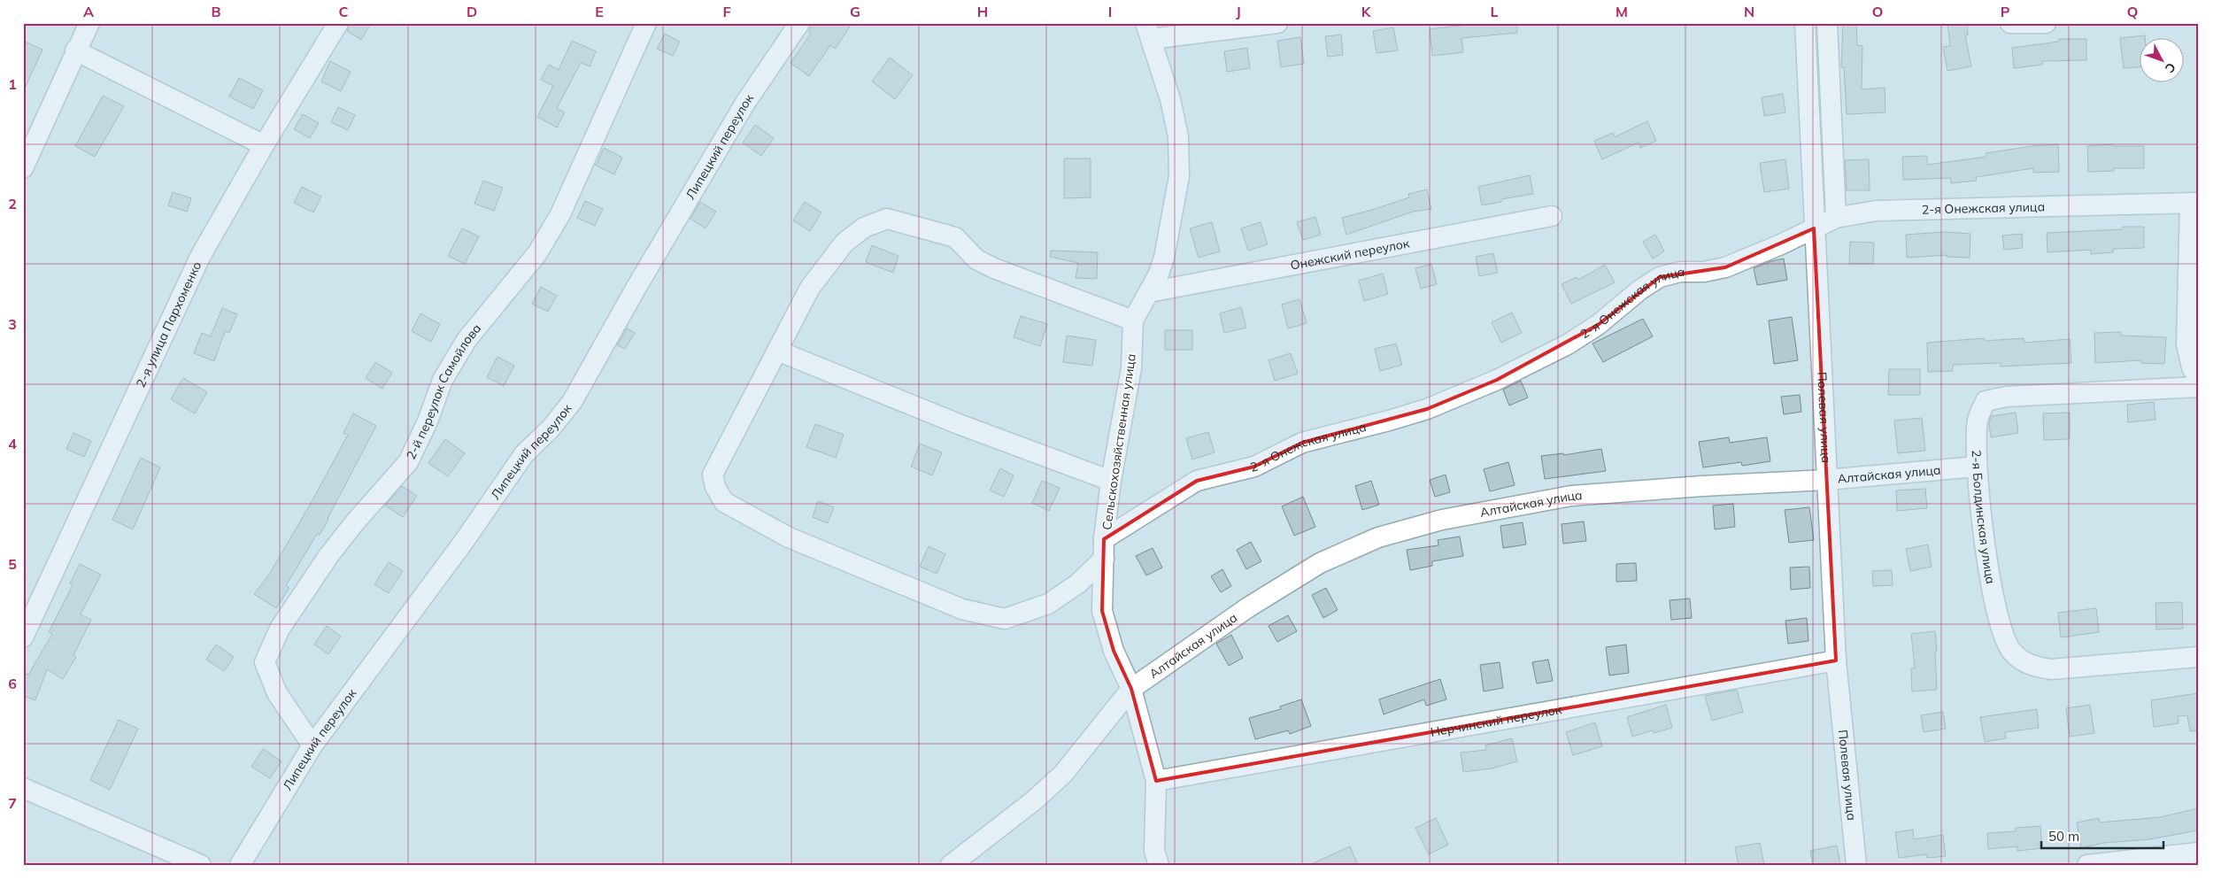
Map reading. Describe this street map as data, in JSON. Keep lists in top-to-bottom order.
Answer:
{
  "streets": {
    "street": [
      "Липецкий переулок",
      "2-я Онежская улица",
      "Онежский переулок",
      "2-я улица Пархоменко",
      "2-й переулок Самойлова",
      "Полевая улица",
      "Сельскохозяйственная улица",
      "Алтайская улица",
      "2-я Болдинская улица",
      "Нерчинский переулок"
    ]
  },
  "crossings": [
    ["Липецкий переулок", "2-й переулок Самойлова"],
    ["2-я Онежская улица", "Полевая улица"],
    ["2-я Онежская улица", "Сельскохозяйственная улица"],
    ["Онежский переулок", "Сельскохозяйственная улица"],
    ["Полевая улица", "Алтайская улица"],
    ["Полевая улица", "Нерчинский переулок"],
    ["Сельскохозяйственная улица", "Алтайская улица"],
    ["Сельскохозяйственная улица", "Нерчинский переулок"],
    ["Алтайская улица", "2-я Болдинская улица"]
  ],
  "scale_bar": "50 m",
  "north": "bottom right",
  "grid": {
    "columns": [
      "A",
      "B",
      "C",
      "D",
      "E",
      "F",
      "G",
      "H",
      "I",
      "J",
      "K",
      "L",
      "M",
      "N",
      "O",
      "P",
      "Q"
    ],
    "rows": [
      "1",
      "2",
      "3",
      "4",
      "5",
      "6",
      "7"
    ]
  }
}
